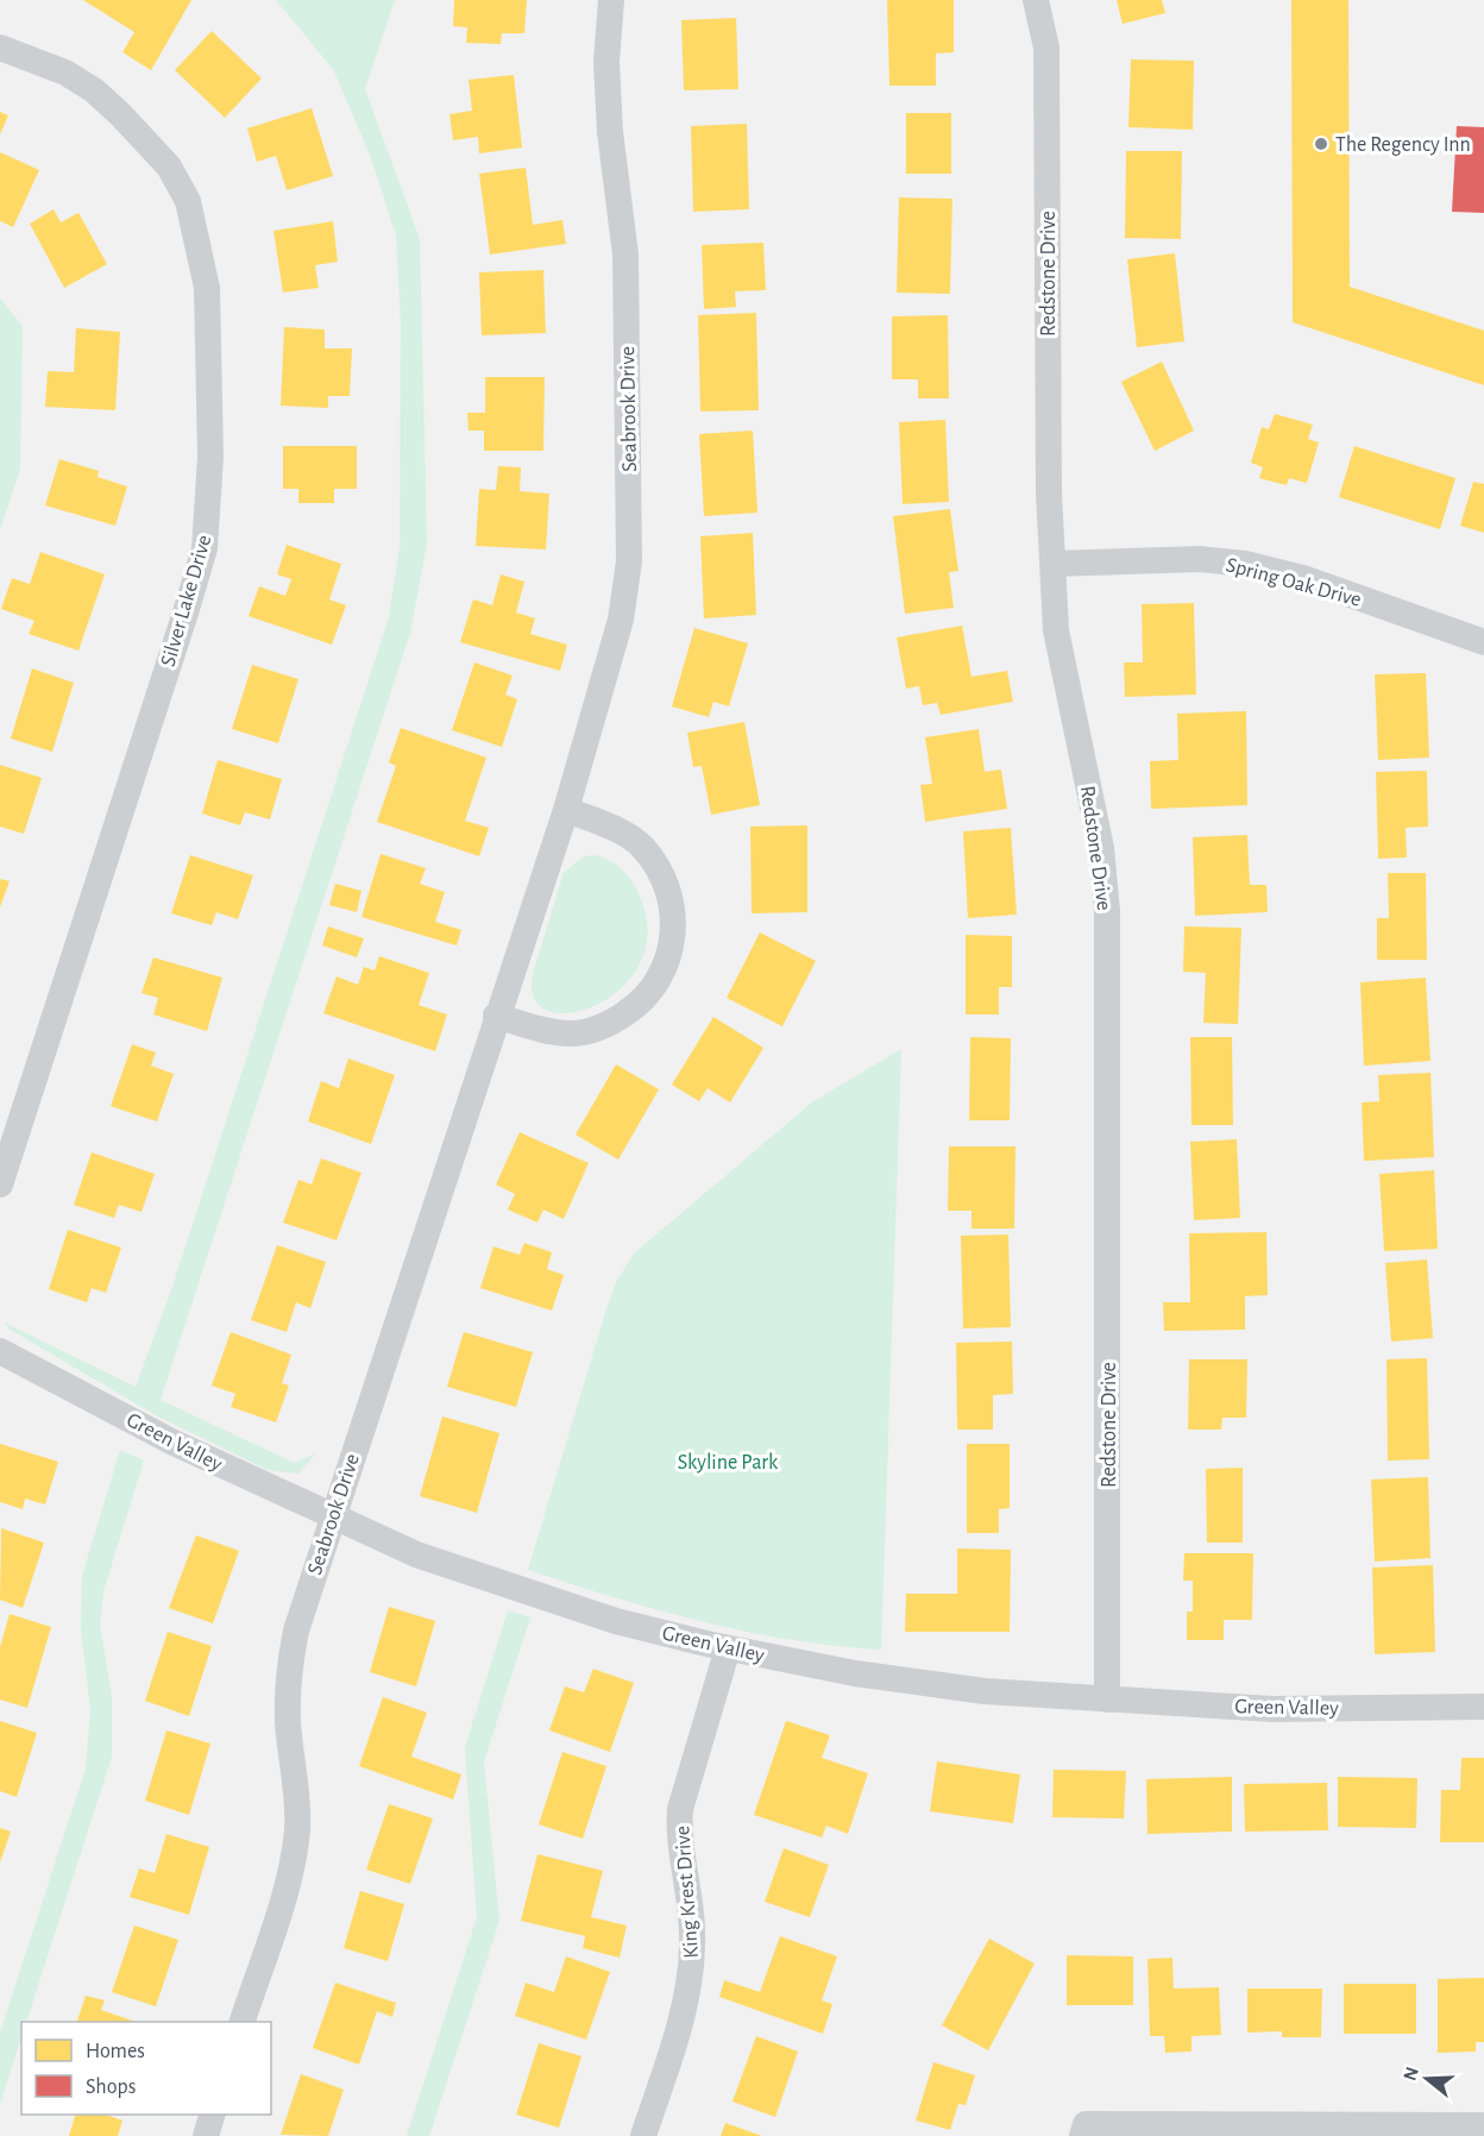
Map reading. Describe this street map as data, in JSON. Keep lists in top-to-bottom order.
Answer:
{
  "streets": {
    "street": [
      "Redstone Drive",
      "Seabrook Drive",
      "Spring Oak Drive",
      "Silver Lake Drive",
      "Green Valley",
      "King Krest Drive"
    ]
  },
  "crossings": [
    ["Redstone Drive", "Spring Oak Drive"],
    ["Redstone Drive", "Green Valley"],
    ["Seabrook Drive", "Green Valley"],
    ["Green Valley", "King Krest Drive"]
  ],
  "parks": ["Skyline Park"],
  "places": ["The Regency Inn"],
  "legend": ["Homes", "Shops"],
  "north": "left"
}
